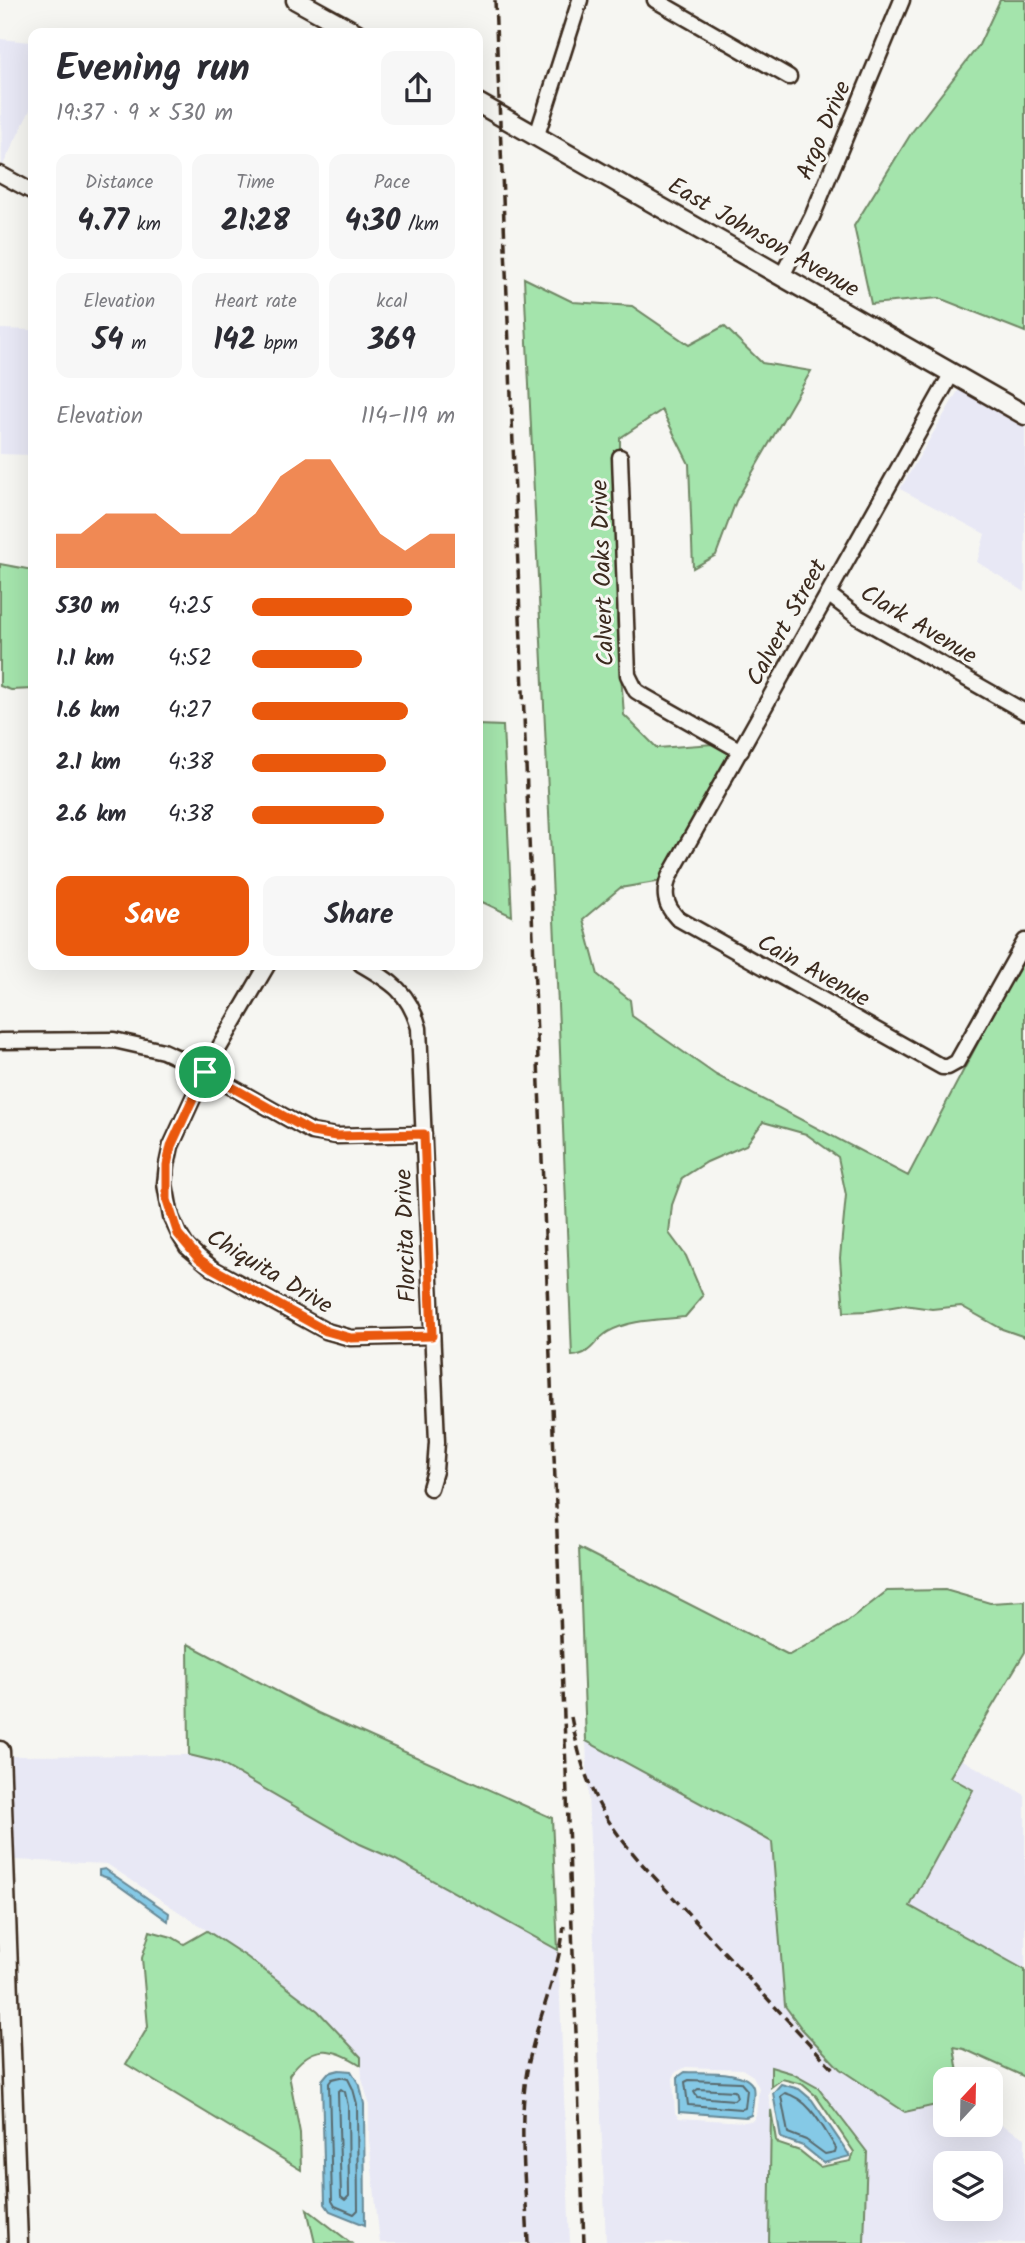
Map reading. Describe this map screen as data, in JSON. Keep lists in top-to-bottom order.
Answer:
{
  "streets": {
    "main road": ["East Johnson Avenue"],
    "street": [
      "Argo Drive",
      "Calvert Oaks Drive",
      "Calvert Street",
      "Clark Avenue",
      "Cain Avenue",
      "Florcita Drive",
      "Chiquita Drive"
    ]
  },
  "crossings": [
    ["Argo Drive", "East Johnson Avenue"],
    ["East Johnson Avenue", "Calvert Street"],
    ["Calvert Oaks Drive", "Calvert Street"],
    ["Calvert Street", "Clark Avenue"],
    ["Calvert Street", "Cain Avenue"],
    ["Florcita Drive", "Chiquita Drive"]
  ],
  "north": "top",
  "page": {
    "heading": ["Evening run", "19:37 · 9 × 530 m"],
    "stats": [
      ["Distance", "4.77 km"],
      ["Time", "21:28"],
      ["Pace", "4:30 /km"],
      ["Elevation", "54 m"],
      ["Heart rate", "142 bpm"],
      ["kcal", "369"]
    ],
    "chart": ["Elevation", "114–119 m"],
    "list": [
      {
        "name": "530 m",
        "note": "4:25"
      },
      {
        "name": "1.1 km",
        "note": "4:52"
      },
      {
        "name": "1.6 km",
        "note": "4:27"
      },
      {
        "name": "2.1 km",
        "note": "4:38"
      },
      {
        "name": "2.6 km",
        "note": "4:38"
      }
    ],
    "buttons": ["Save", "Share"]
  }
}
